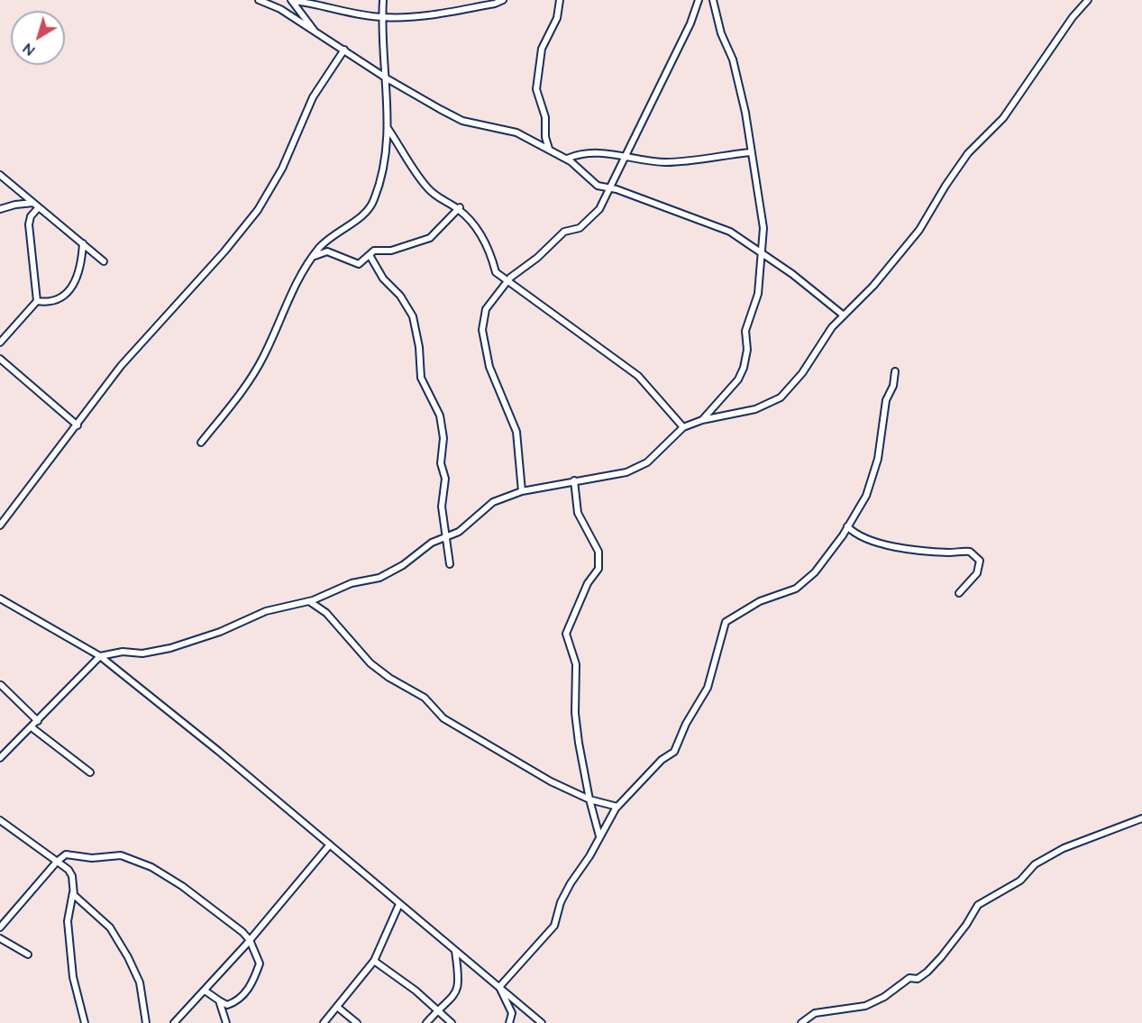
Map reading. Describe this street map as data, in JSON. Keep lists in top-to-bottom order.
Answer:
{
  "north": "bottom left"
}
